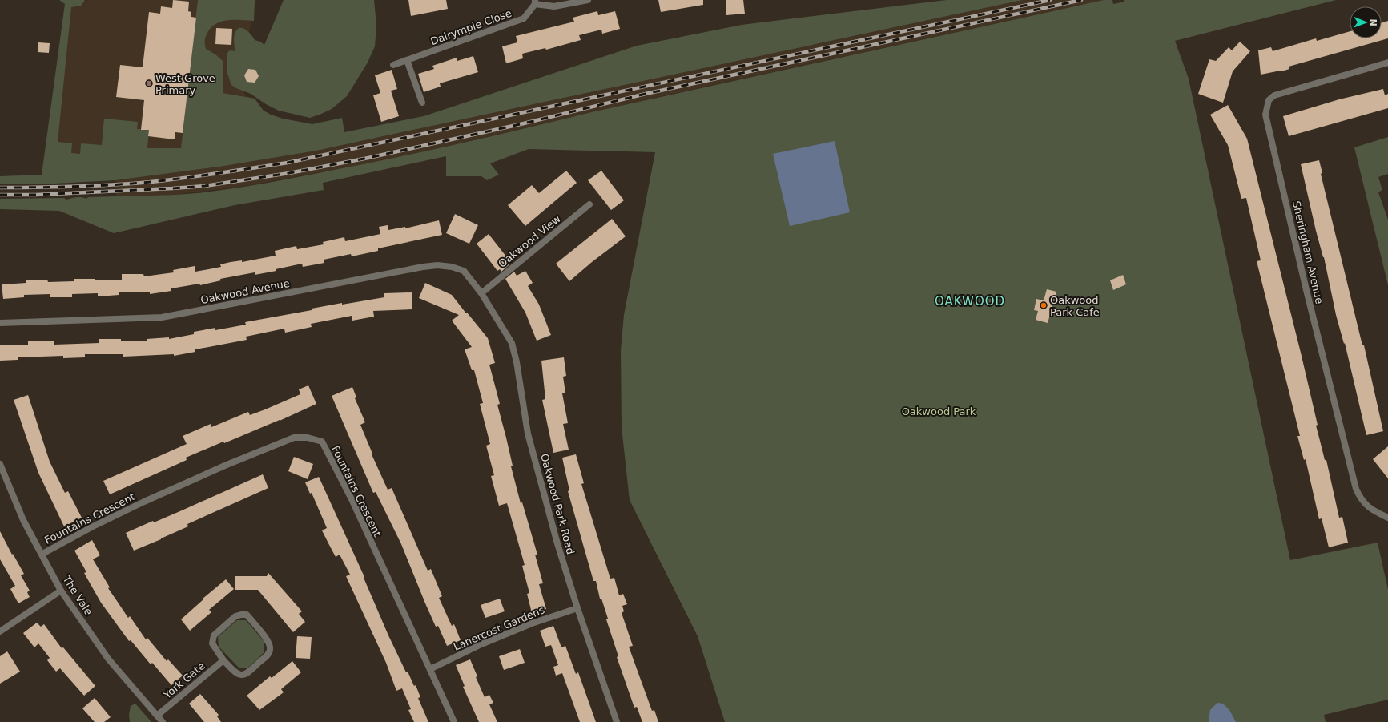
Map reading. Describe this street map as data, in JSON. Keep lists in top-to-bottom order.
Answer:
{
  "streets": {
    "street": [
      "Dalrymple Close",
      "Oakwood View",
      "Sheringham Avenue",
      "Oakwood Avenue",
      "Fountains Crescent",
      "Oakwood Park Road",
      "The Vale",
      "Lanercost Gardens",
      "York Gate"
    ]
  },
  "crossings": [
    ["Oakwood View", "Oakwood Avenue"],
    ["Oakwood View", "Oakwood Park Road"],
    ["Oakwood Avenue", "Oakwood Park Road"],
    ["Fountains Crescent", "The Vale"],
    ["Fountains Crescent", "Lanercost Gardens"],
    ["Oakwood Park Road", "Lanercost Gardens"],
    ["The Vale", "York Gate"]
  ],
  "districts": ["OAKWOOD"],
  "parks": ["Oakwood Park"],
  "places": ["West Grove Primary", "Oakwood Park Cafe"],
  "north": "right"
}
